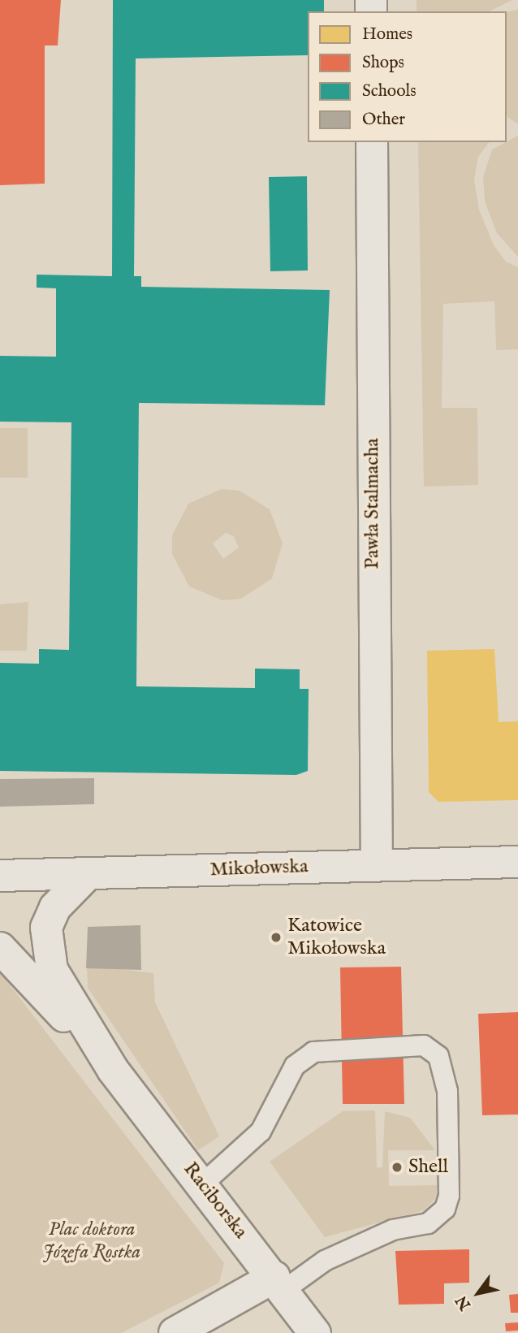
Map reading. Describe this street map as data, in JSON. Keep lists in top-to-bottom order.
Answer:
{
  "streets": {
    "street": ["Pawła Stalmacha", "Mikołowska", "Raciborska"]
  },
  "crossings": [
    ["Pawła Stalmacha", "Mikołowska"],
    ["Mikołowska", "Raciborska"]
  ],
  "parks": ["Plac doktora Józefa Rostka"],
  "places": ["Katowice Mikołowska", "Shell"],
  "legend": [
    "Homes",
    "Shops",
    "Schools",
    "Other"
  ],
  "north": "bottom left"
}
